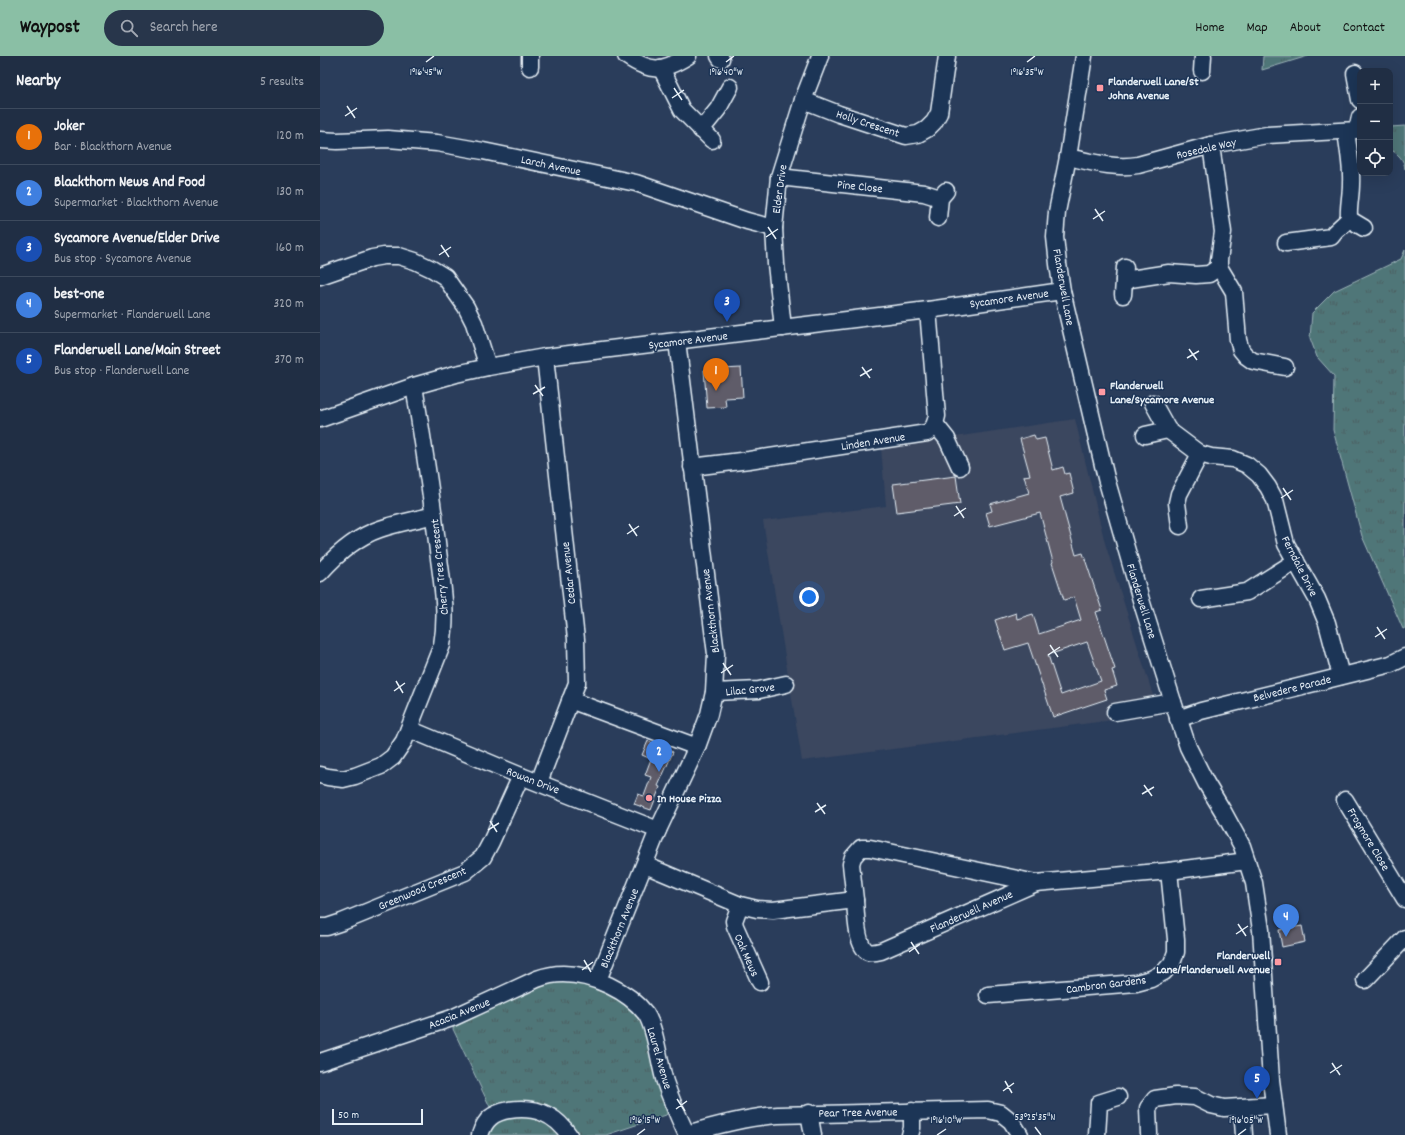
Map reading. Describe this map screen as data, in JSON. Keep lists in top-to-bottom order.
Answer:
{
  "streets": {
    "street": [
      "Holly Crescent",
      "Rosedale Way",
      "Larch Avenue",
      "Pine Close",
      "Elder Drive",
      "Flanderwell Lane",
      "Sycamore Avenue",
      "Linden Avenue",
      "Ferndale Drive",
      "Cherry Tree Crescent",
      "Cedar Avenue",
      "Blackthorn Avenue",
      "Belvedere Parade",
      "Lilac Grove",
      "Rowan Drive",
      "Frogmore Close",
      "Greenwood Crescent",
      "Flanderwell Avenue",
      "Oak Mews",
      "Cambron Gardens",
      "Acacia Avenue",
      "Laurel Avenue",
      "Pear Tree Avenue"
    ]
  },
  "crossings": [
    ["Holly Crescent", "Elder Drive"],
    ["Rosedale Way", "Flanderwell Lane"],
    ["Larch Avenue", "Elder Drive"],
    ["Pine Close", "Elder Drive"],
    ["Elder Drive", "Sycamore Avenue"],
    ["Flanderwell Lane", "Sycamore Avenue"],
    ["Flanderwell Lane", "Belvedere Parade"],
    ["Flanderwell Lane", "Flanderwell Avenue"],
    ["Sycamore Avenue", "Cherry Tree Crescent"],
    ["Sycamore Avenue", "Cedar Avenue"],
    ["Sycamore Avenue", "Blackthorn Avenue"],
    ["Linden Avenue", "Blackthorn Avenue"],
    ["Ferndale Drive", "Belvedere Parade"],
    ["Cherry Tree Crescent", "Rowan Drive"],
    ["Cedar Avenue", "Rowan Drive"],
    ["Blackthorn Avenue", "Lilac Grove"],
    ["Blackthorn Avenue", "Rowan Drive"],
    ["Blackthorn Avenue", "Acacia Avenue"],
    ["Blackthorn Avenue", "Laurel Avenue"],
    ["Rowan Drive", "Greenwood Crescent"],
    ["Flanderwell Avenue", "Cambron Gardens"],
    ["Acacia Avenue", "Laurel Avenue"],
    ["Laurel Avenue", "Pear Tree Avenue"]
  ],
  "places": {
    "transit": ["Flanderwell Lane/St Johns Avenue", "Flanderwell Lane/Sycamore Avenue", "Flanderwell Lane/Flanderwell Avenue"],
    "other": ["In House Pizza"]
  },
  "scale_bar": "50 m",
  "page": {
    "header": "Waypost",
    "search": "Search here",
    "nav": [
      "Home",
      "Map",
      "About",
      "Contact"
    ],
    "heading": ["Nearby", "5 results"],
    "map_buttons": ["+", "−"],
    "list": [
      {
        "mark": "1",
        "name": "Joker",
        "note": "Bar · Blackthorn Avenue",
        "value": "120 m"
      },
      {
        "mark": "2",
        "name": "Blackthorn News And Food",
        "note": "Supermarket · Blackthorn Avenue",
        "value": "130 m"
      },
      {
        "mark": "3",
        "name": "Sycamore Avenue/Elder Drive",
        "note": "Bus stop · Sycamore Avenue",
        "value": "160 m"
      },
      {
        "mark": "4",
        "name": "best-one",
        "note": "Supermarket · Flanderwell Lane",
        "value": "320 m"
      },
      {
        "mark": "5",
        "name": "Flanderwell Lane/Main Street",
        "note": "Bus stop · Flanderwell Lane",
        "value": "370 m"
      }
    ],
    "pins": [
      "3",
      "1",
      "2",
      "4",
      "5"
    ],
    "scale": "50 m"
  },
  "coordinates": [
    "1°16'45\"W",
    "1°16'35\"W",
    "1°16'40\"W",
    "53°25'35\"N",
    "1°16'15\"W",
    "1°16'10\"W",
    "1°16'05\"W"
  ]
}
